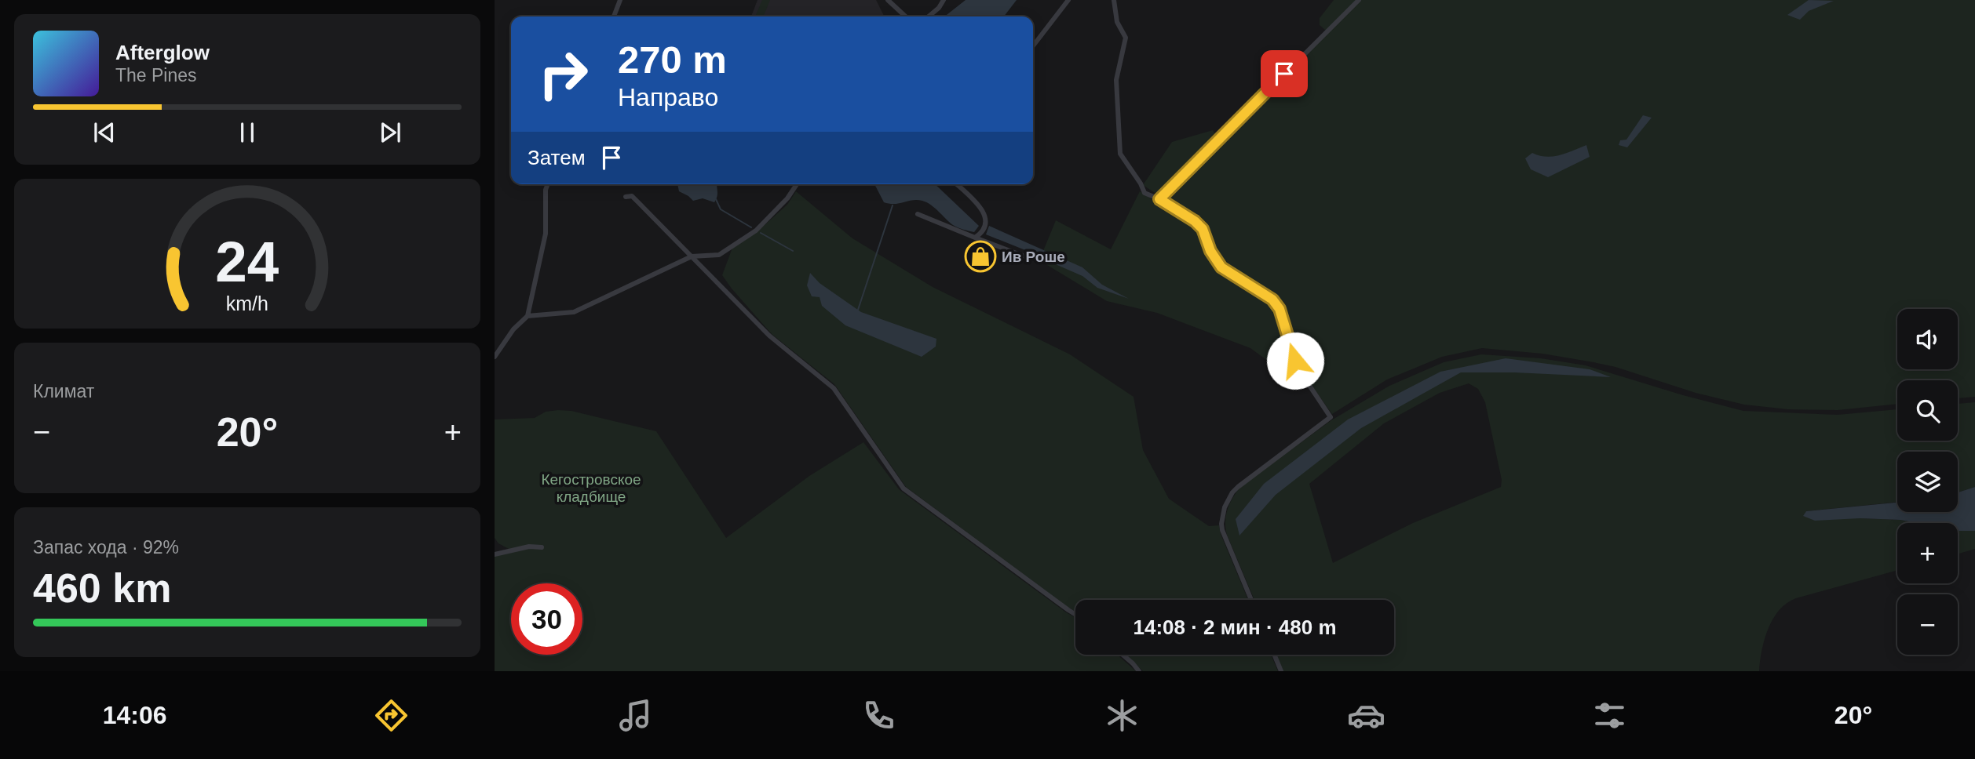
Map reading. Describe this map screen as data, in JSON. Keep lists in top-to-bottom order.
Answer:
{
  "parks": ["Кегостровское кладбище"],
  "places": {
    "shop": ["Ив Роше"]
  },
  "page": {
    "turn": ["270 m", "Направо"],
    "song": ["Afterglow", "The Pines"],
    "then": "Затем",
    "map_buttons": ["+", "−"],
    "tile": [
      "Климат",
      ["Запас хода · 92%", "460 km"]
    ],
    "heat": ["−", "20°", "+"],
    "limit": "30",
    "trip": "14:08 · 2 мин · 480 m",
    "tabs": ["14:06", "20°"],
    "gauge": ["24", "km/h"]
  }
}
